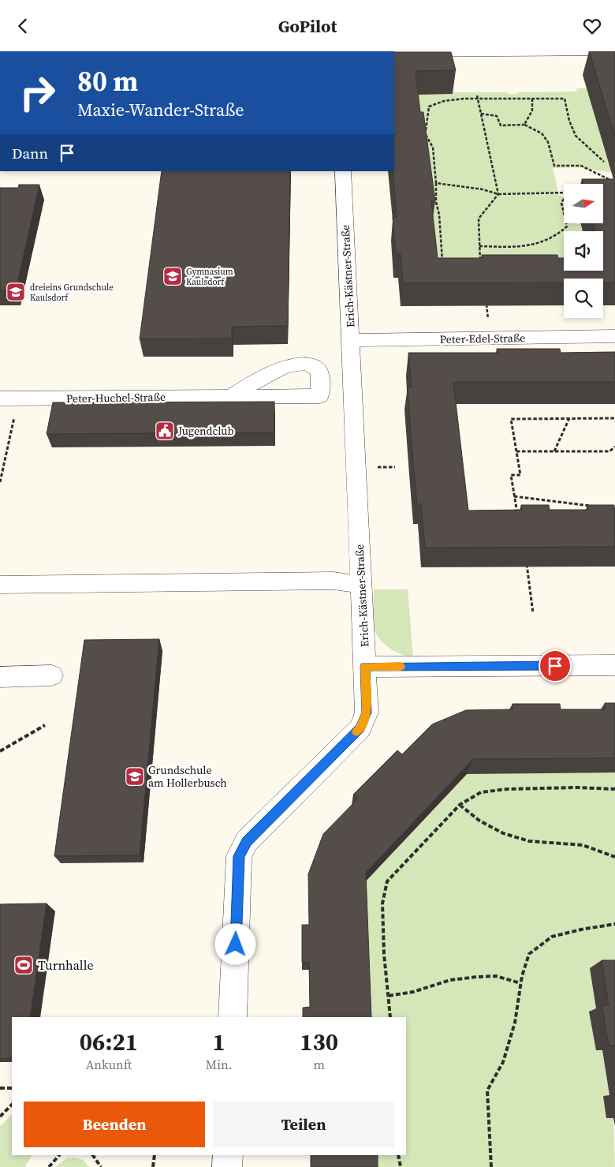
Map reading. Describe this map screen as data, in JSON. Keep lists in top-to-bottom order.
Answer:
{
  "streets": {
    "street": ["Erich-Kästner-Straße", "Peter-Edel-Straße", "Peter-Huchel-Straße"]
  },
  "crossings": [
    ["Erich-Kästner-Straße", "Peter-Edel-Straße"]
  ],
  "places": {
    "school or university": ["Gymnasium Kaulsdorf", "dreieins Grundschule Kaulsdorf", "Grundschule am Hollerbusch"],
    "public building": ["Jugendclub"],
    "sports": ["Turnhalle"]
  },
  "north": "right",
  "page": {
    "header": "GoPilot",
    "turn": ["80 m", "Maxie-Wander-Straße"],
    "then": "Dann",
    "eta": [
      "06:21",
      "Ankunft",
      "1",
      "Min.",
      "130",
      "m"
    ],
    "buttons": ["Beenden", "Teilen"]
  }
}
